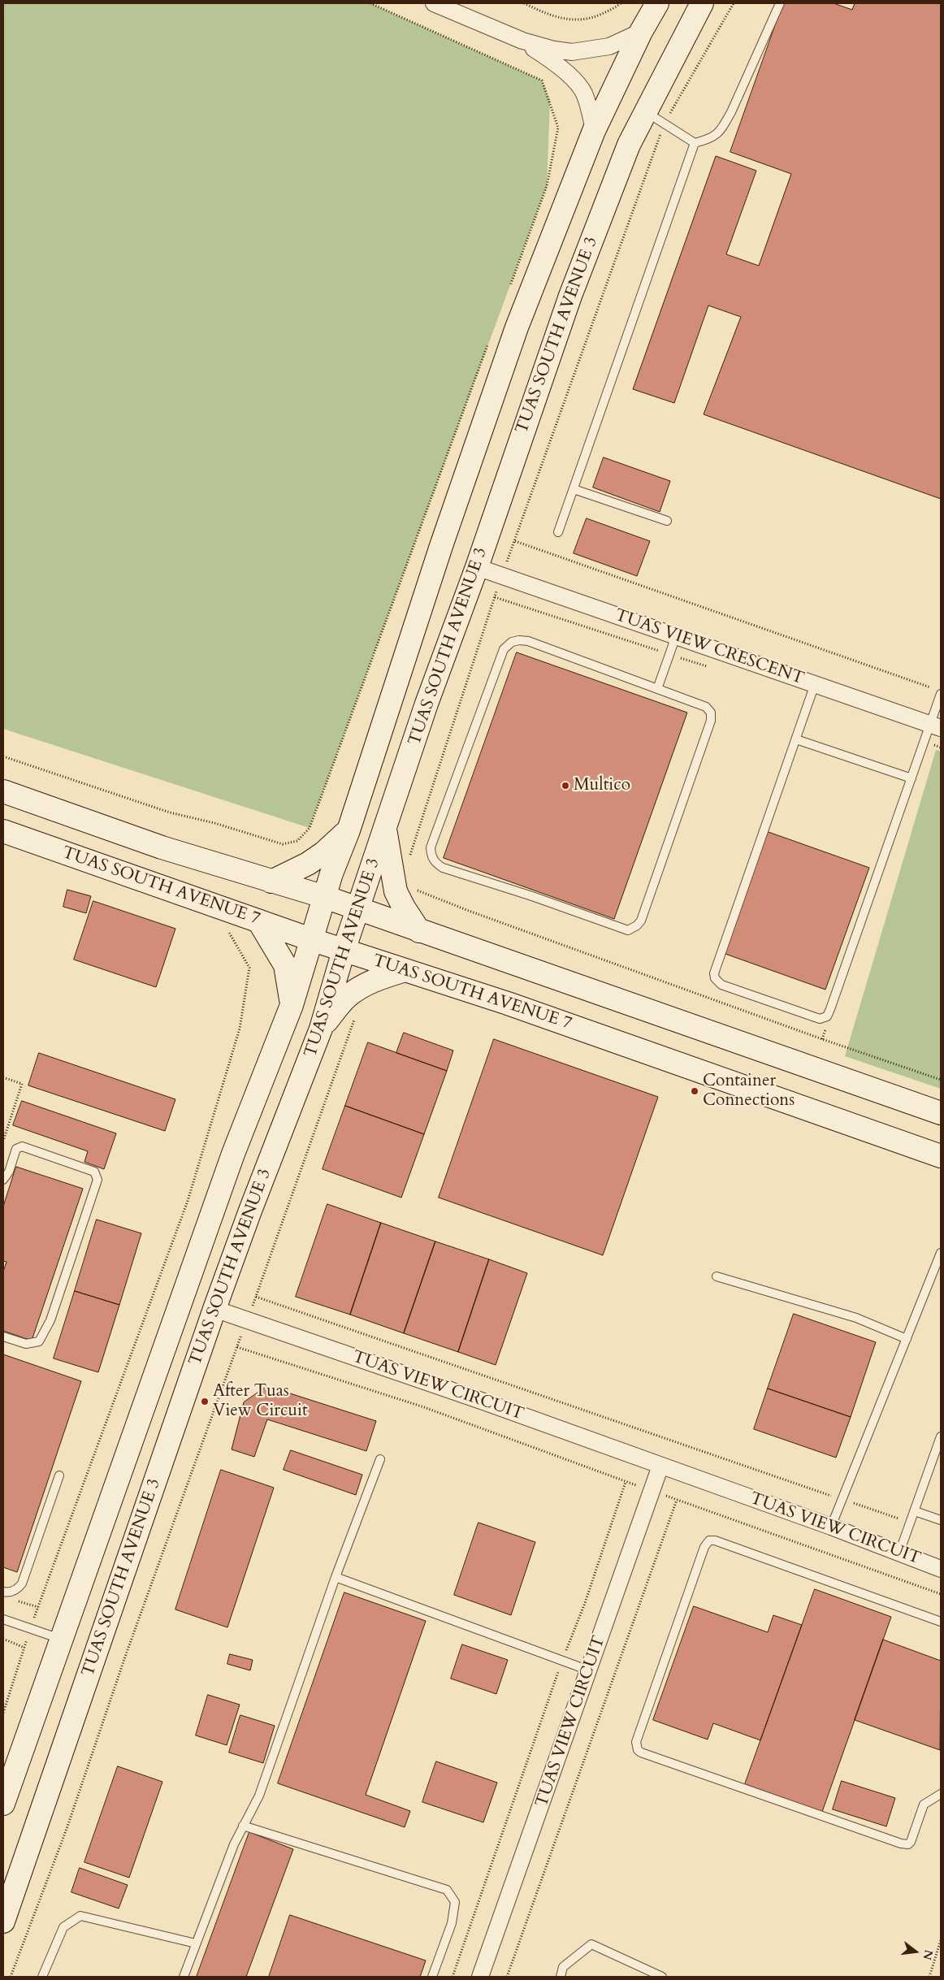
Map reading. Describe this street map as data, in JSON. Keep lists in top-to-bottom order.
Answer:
{
  "streets": {
    "street": [
      "TUAS SOUTH AVENUE 3",
      "TUAS VIEW CRESCENT",
      "TUAS SOUTH AVENUE 7",
      "TUAS VIEW CIRCUIT"
    ]
  },
  "crossings": [
    ["TUAS SOUTH AVENUE 3", "TUAS VIEW CRESCENT"],
    ["TUAS SOUTH AVENUE 3", "TUAS SOUTH AVENUE 7"],
    ["TUAS SOUTH AVENUE 3", "TUAS VIEW CIRCUIT"]
  ],
  "places": ["Multico", "Container Connections", "After Tuas View Circuit"],
  "north": "right"
}
